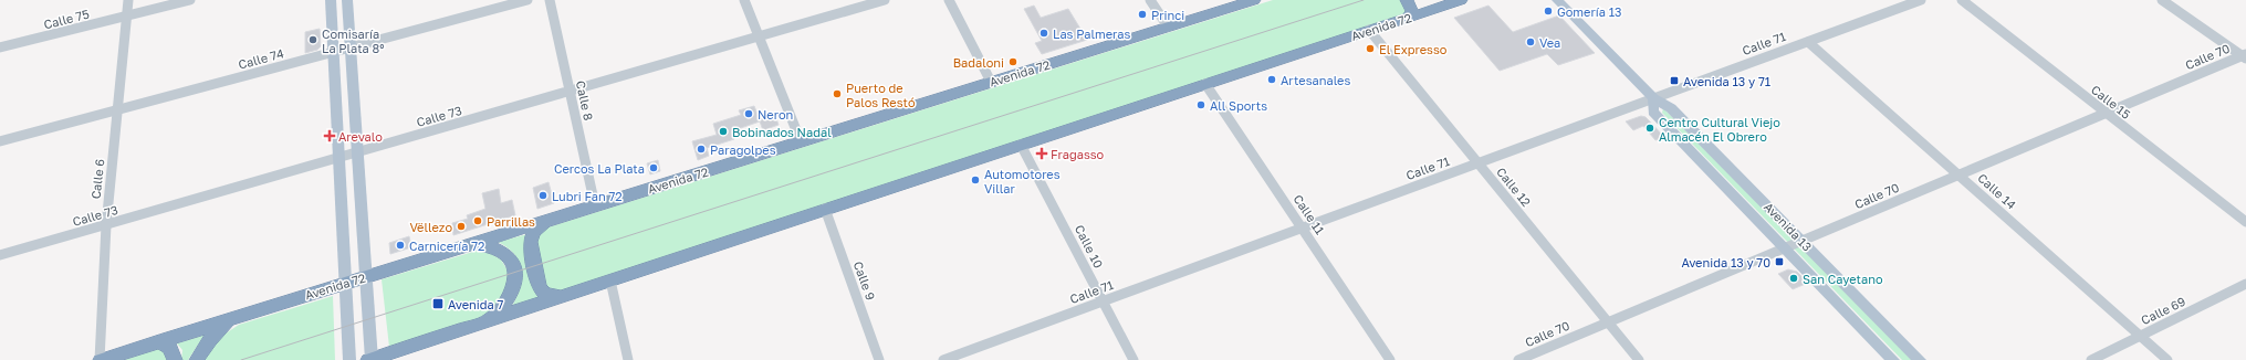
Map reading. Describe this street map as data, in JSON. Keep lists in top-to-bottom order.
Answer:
{
  "streets": {
    "highway": ["Avenida 72"],
    "main road": ["Avenida 13"],
    "street": [
      "Calle 75",
      "Calle 71",
      "Calle 70",
      "Calle 74",
      "Calle 8",
      "Calle 15",
      "Calle 73",
      "Calle 6",
      "Calle 12",
      "Calle 14",
      "Calle 11",
      "Calle 10",
      "Calle 9",
      "Calle 69"
    ]
  },
  "crossings": [
    ["Calle 75", "Calle 6"],
    ["Avenida 72", "Calle 8"],
    ["Avenida 72", "Calle 6"],
    ["Avenida 72", "Calle 12"],
    ["Avenida 72", "Calle 11"],
    ["Avenida 72", "Calle 10"],
    ["Avenida 72", "Calle 9"],
    ["Calle 71", "Calle 12"],
    ["Calle 71", "Calle 14"],
    ["Calle 71", "Calle 11"],
    ["Calle 71", "Avenida 13"],
    ["Calle 71", "Calle 10"],
    ["Calle 70", "Calle 15"],
    ["Calle 70", "Calle 12"],
    ["Calle 70", "Calle 14"],
    ["Calle 70", "Avenida 13"],
    ["Calle 74", "Calle 6"],
    ["Calle 8", "Calle 73"],
    ["Calle 73", "Calle 6"],
    ["Calle 14", "Calle 69"]
  ],
  "places": {
    "other": [
      "Gomería 13",
      "Princi",
      "Las Palmeras",
      "Comisaría La Plata 8°",
      "Vea",
      "El Expresso",
      "Badaloni",
      "Artesanales",
      "Puerto de Palos Restó",
      "All Sports",
      "Neron",
      "Centro Cultural Viejo Almacén El Obrero",
      "Bobinados Nadal",
      "Paragolpes",
      "Cercos La Plata",
      "Automotores Villar",
      "Lubri Fan 72",
      "Parrillas",
      "Vëllezo",
      "Carnicería 72",
      "San Cayetano"
    ],
    "transit": ["Avenida 13 y 71", "Avenida 13 y 70", "Avenida 7"],
    "health": ["Arevalo", "Fragasso"]
  }
}
